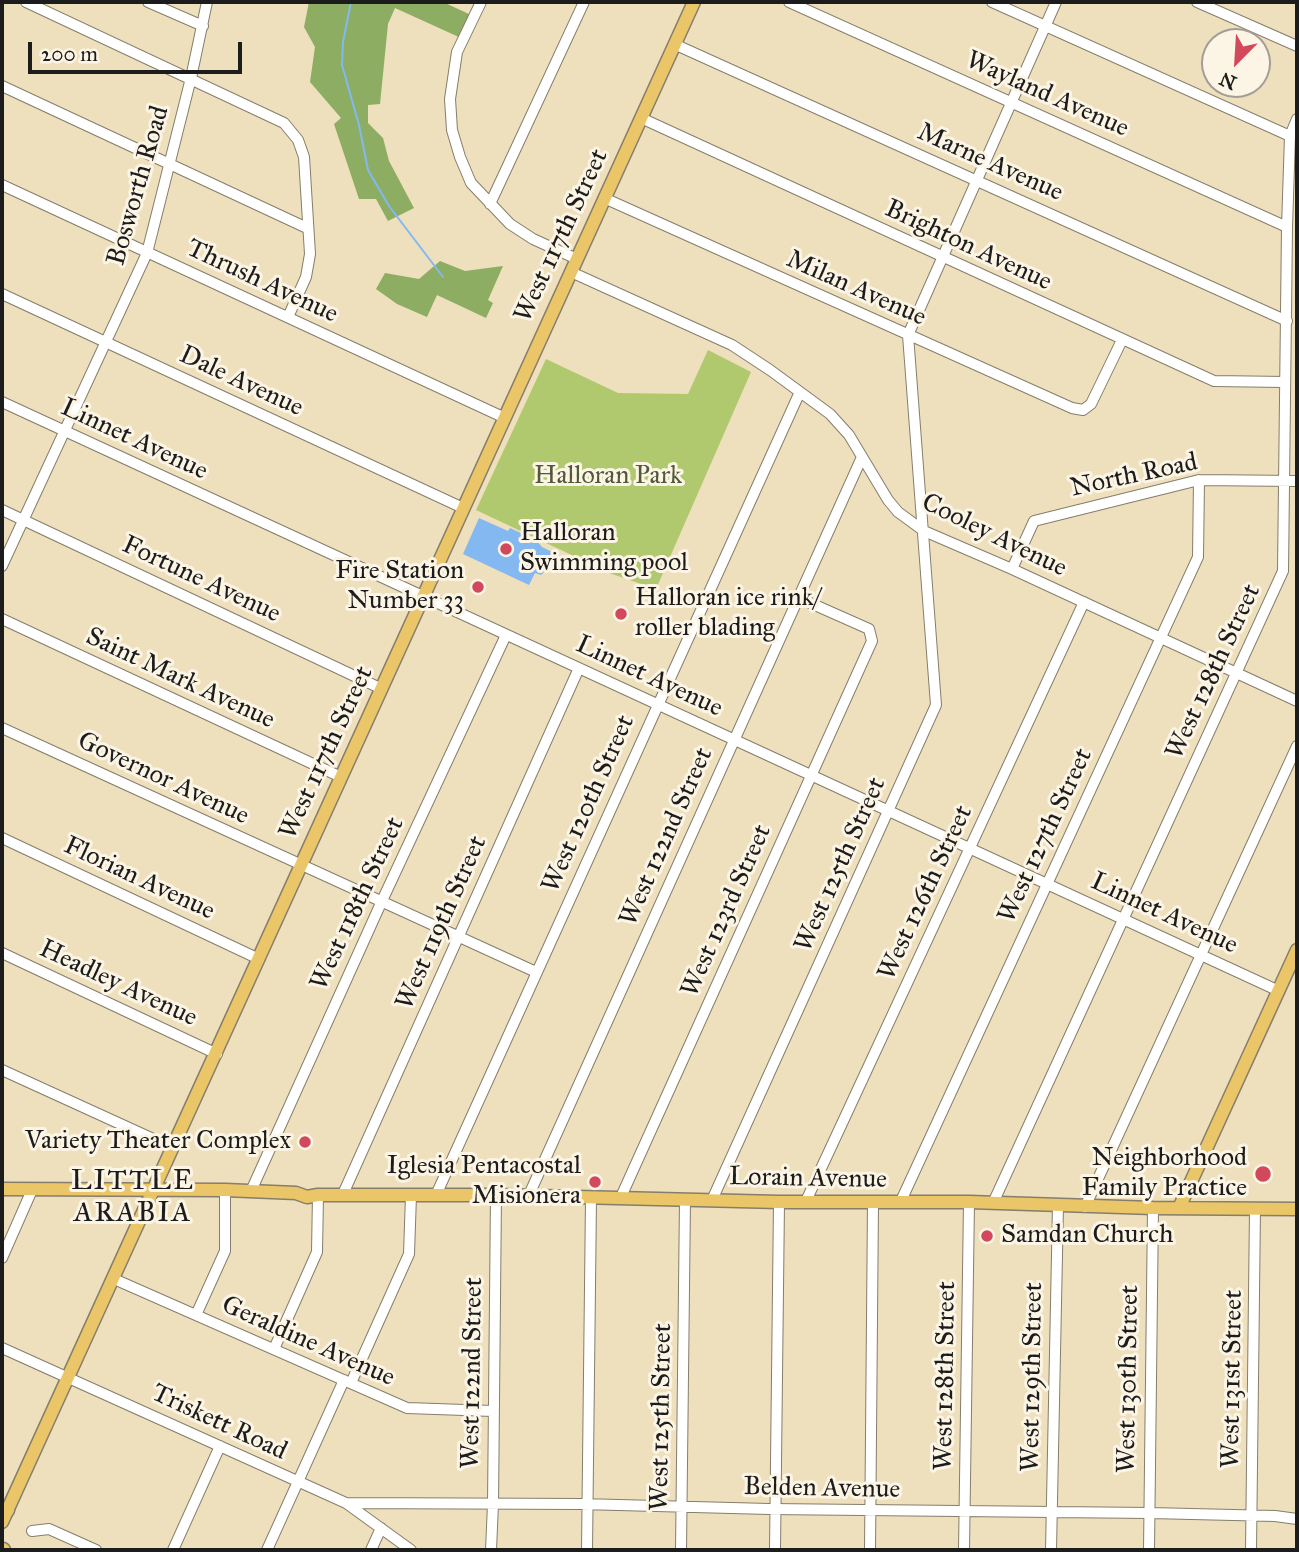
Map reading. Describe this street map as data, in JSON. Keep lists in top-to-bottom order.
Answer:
{
  "streets": {
    "main road": ["West 117th Street", "Lorain Avenue"],
    "street": [
      "Wayland Avenue",
      "Marne Avenue",
      "Bosworth Road",
      "Brighton Avenue",
      "Thrush Avenue",
      "Milan Avenue",
      "Dale Avenue",
      "Linnet Avenue",
      "North Road",
      "Cooley Avenue",
      "Fortune Avenue",
      "West 128th Street",
      "Saint Mark Avenue",
      "Governor Avenue",
      "West 120th Street",
      "West 127th Street",
      "West 122nd Street",
      "West 125th Street",
      "Florian Avenue",
      "West 126th Street",
      "West 118th Street",
      "West 123rd Street",
      "West 119th Street",
      "Headley Avenue",
      "Geraldine Avenue",
      "West 129th Street",
      "West 130th Street",
      "West 131st Street",
      "Triskett Road",
      "Belden Avenue"
    ]
  },
  "crossings": [
    ["Wayland Avenue", "West 128th Street"],
    ["Marne Avenue", "West 117th Street"],
    ["Marne Avenue", "West 128th Street"],
    ["Bosworth Road", "Thrush Avenue"],
    ["Bosworth Road", "Dale Avenue"],
    ["Bosworth Road", "Linnet Avenue"],
    ["Bosworth Road", "Fortune Avenue"],
    ["West 117th Street", "Brighton Avenue"],
    ["West 117th Street", "Thrush Avenue"],
    ["West 117th Street", "Milan Avenue"],
    ["West 117th Street", "Dale Avenue"],
    ["West 117th Street", "Linnet Avenue"],
    ["West 117th Street", "Cooley Avenue"],
    ["West 117th Street", "Fortune Avenue"],
    ["West 117th Street", "Saint Mark Avenue"],
    ["West 117th Street", "Governor Avenue"],
    ["West 117th Street", "Florian Avenue"],
    ["West 117th Street", "Headley Avenue"],
    ["West 117th Street", "Lorain Avenue"],
    ["West 117th Street", "Geraldine Avenue"],
    ["West 117th Street", "Triskett Road"],
    ["Brighton Avenue", "Milan Avenue"],
    ["Brighton Avenue", "West 128th Street"],
    ["Milan Avenue", "West 125th Street"],
    ["Linnet Avenue", "West 128th Street"],
    ["Linnet Avenue", "West 120th Street"],
    ["Linnet Avenue", "West 127th Street"],
    ["Linnet Avenue", "West 122nd Street"],
    ["Linnet Avenue", "West 125th Street"],
    ["Linnet Avenue", "West 126th Street"],
    ["Linnet Avenue", "West 118th Street"],
    ["Linnet Avenue", "West 123rd Street"],
    ["Linnet Avenue", "West 119th Street"],
    ["North Road", "Cooley Avenue"],
    ["North Road", "West 128th Street"],
    ["North Road", "West 127th Street"],
    ["Cooley Avenue", "West 128th Street"],
    ["Cooley Avenue", "West 120th Street"],
    ["Cooley Avenue", "West 127th Street"],
    ["Cooley Avenue", "West 122nd Street"],
    ["Cooley Avenue", "West 125th Street"],
    ["Cooley Avenue", "West 126th Street"],
    ["West 128th Street", "Lorain Avenue"],
    ["West 128th Street", "Belden Avenue"],
    ["Governor Avenue", "West 120th Street"],
    ["Governor Avenue", "West 118th Street"],
    ["Governor Avenue", "West 119th Street"],
    ["West 120th Street", "Lorain Avenue"],
    ["West 127th Street", "Lorain Avenue"],
    ["West 122nd Street", "West 123rd Street"],
    ["West 122nd Street", "Lorain Avenue"],
    ["West 122nd Street", "Geraldine Avenue"],
    ["West 122nd Street", "Belden Avenue"],
    ["West 125th Street", "Lorain Avenue"],
    ["West 125th Street", "Belden Avenue"],
    ["West 126th Street", "Lorain Avenue"],
    ["West 118th Street", "Lorain Avenue"],
    ["West 123rd Street", "Lorain Avenue"],
    ["West 119th Street", "Lorain Avenue"],
    ["Lorain Avenue", "West 129th Street"],
    ["Lorain Avenue", "West 130th Street"],
    ["Lorain Avenue", "West 131st Street"],
    ["West 129th Street", "Belden Avenue"],
    ["West 130th Street", "Belden Avenue"],
    ["West 131st Street", "Belden Avenue"],
    ["Triskett Road", "Belden Avenue"]
  ],
  "districts": ["LITTLE ARABIA"],
  "parks": ["Halloran Park"],
  "places": [
    "Halloran Swimming pool",
    "Fire Station Number 33",
    "Halloran ice rink/ roller blading",
    "Variety Theater Complex",
    "Neighborhood Family Practice",
    "Iglesia Pentacostal Misionera",
    "Samdan Church"
  ],
  "scale_bar": "200 m",
  "north": "bottom left"
}
